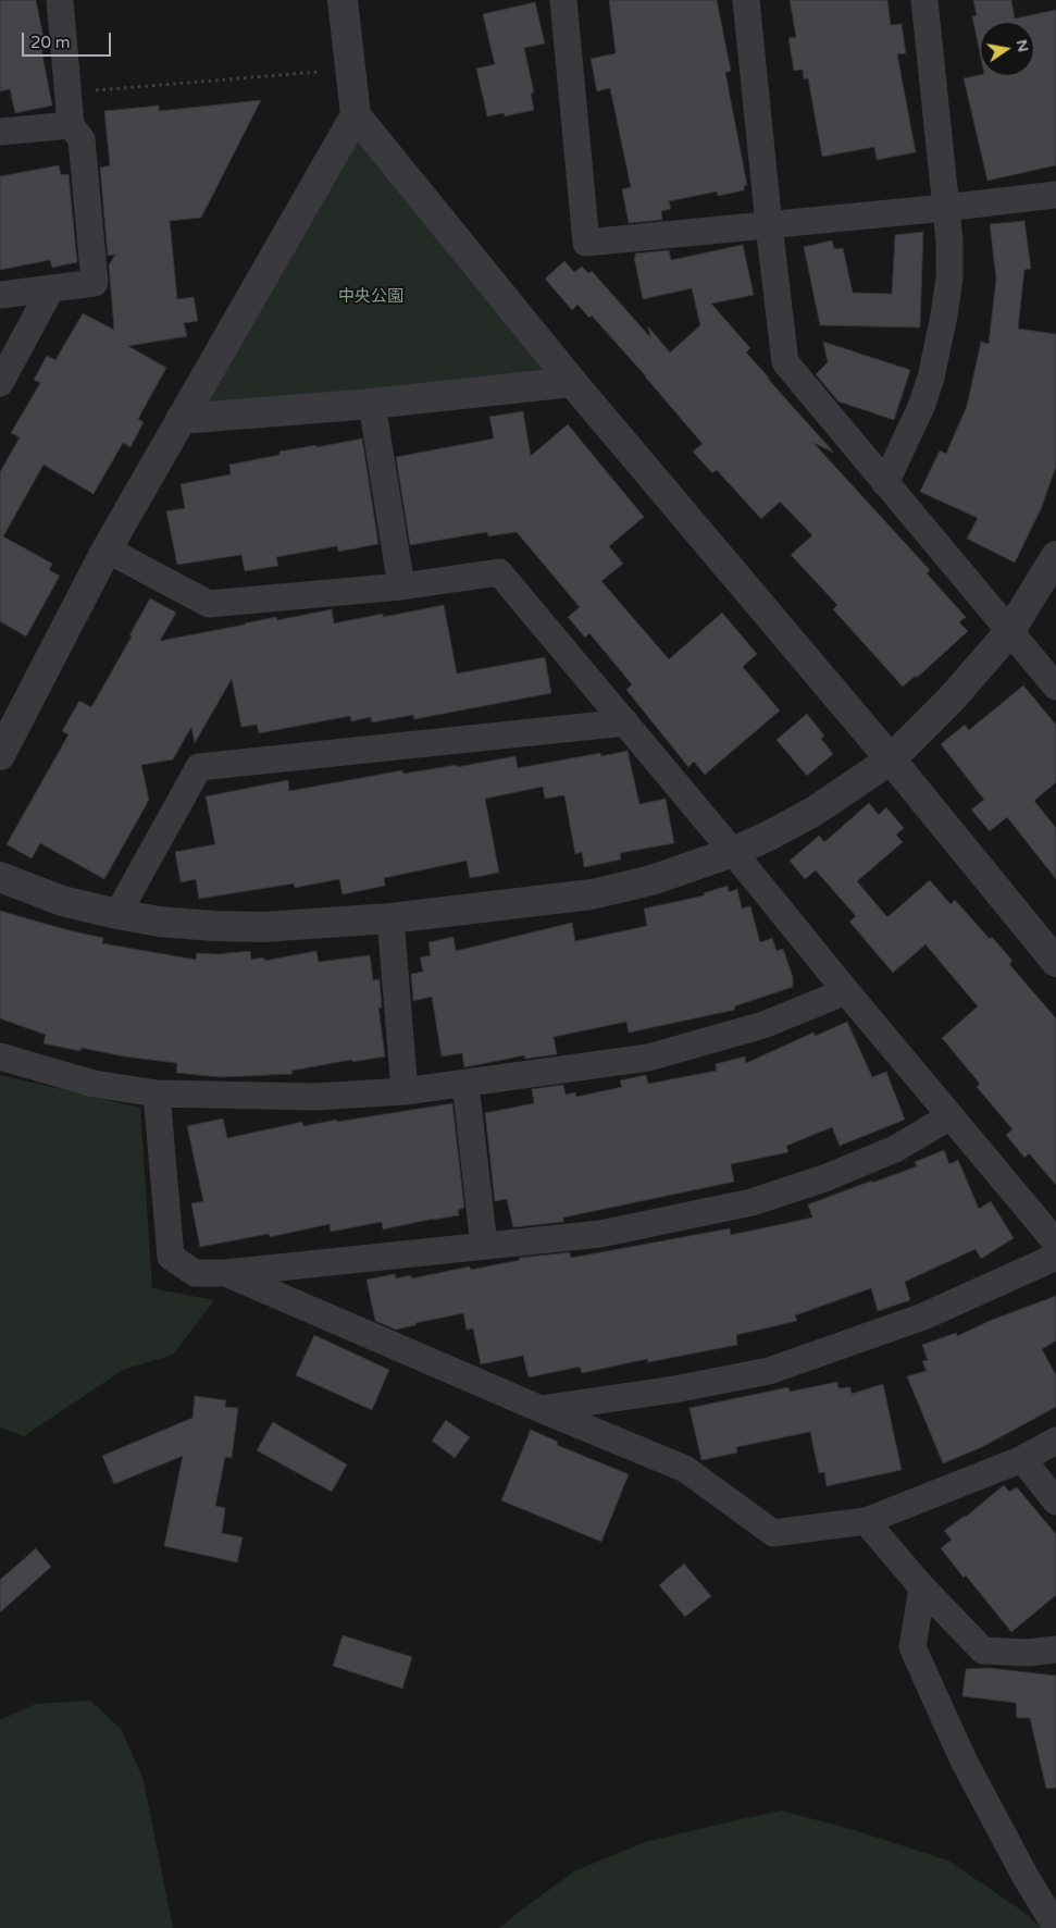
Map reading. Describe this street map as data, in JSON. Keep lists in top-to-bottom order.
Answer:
{
  "parks": ["中央公園"],
  "scale_bar": "20 m",
  "north": "right"
}
